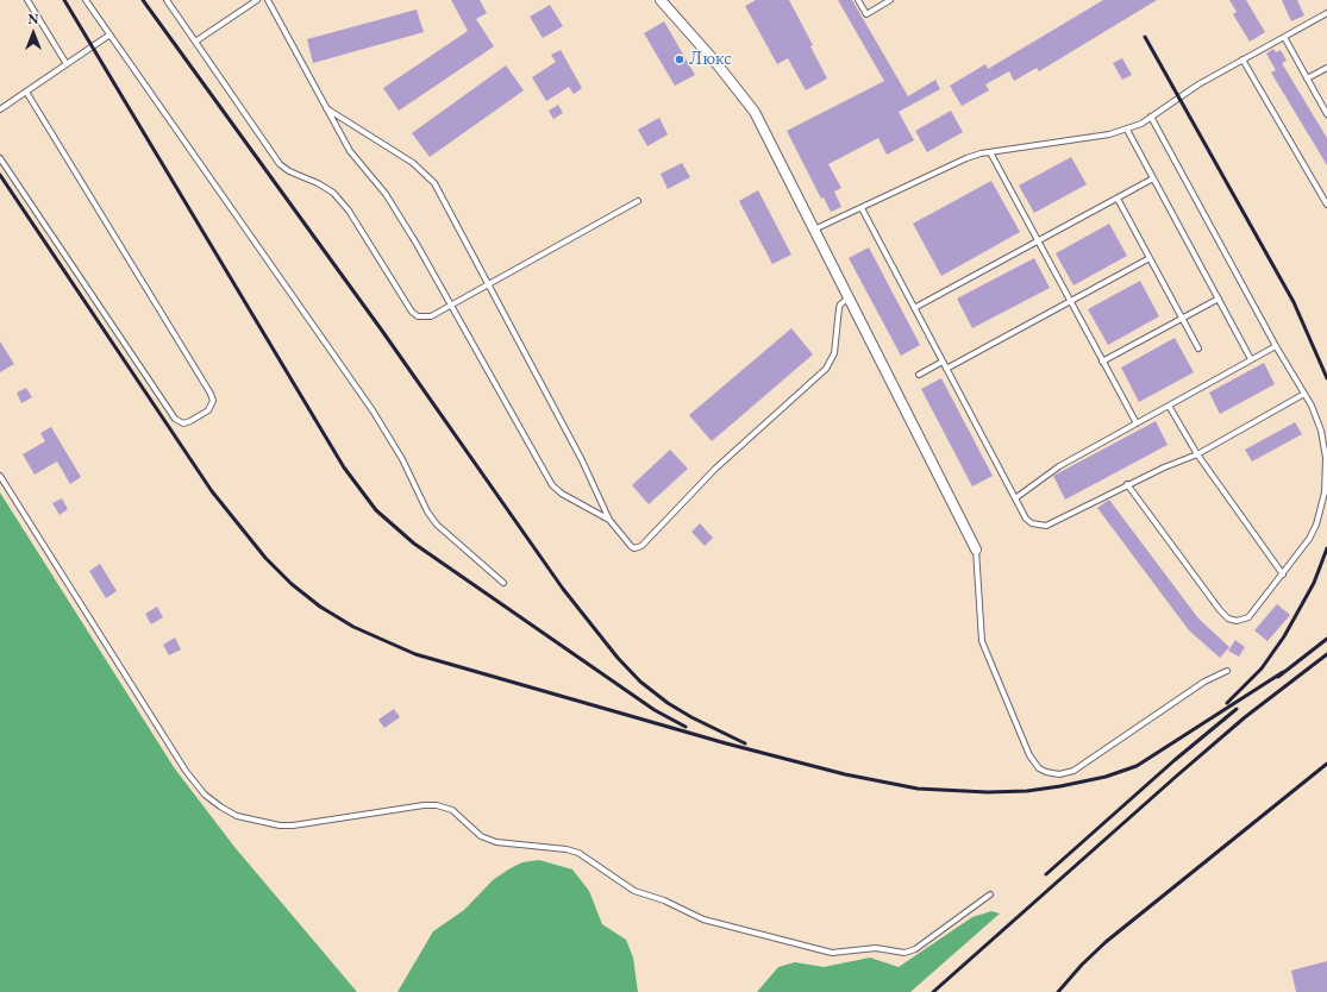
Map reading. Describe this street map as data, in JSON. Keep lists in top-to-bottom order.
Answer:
{
  "places": ["Люкс"],
  "north": "top"
}
